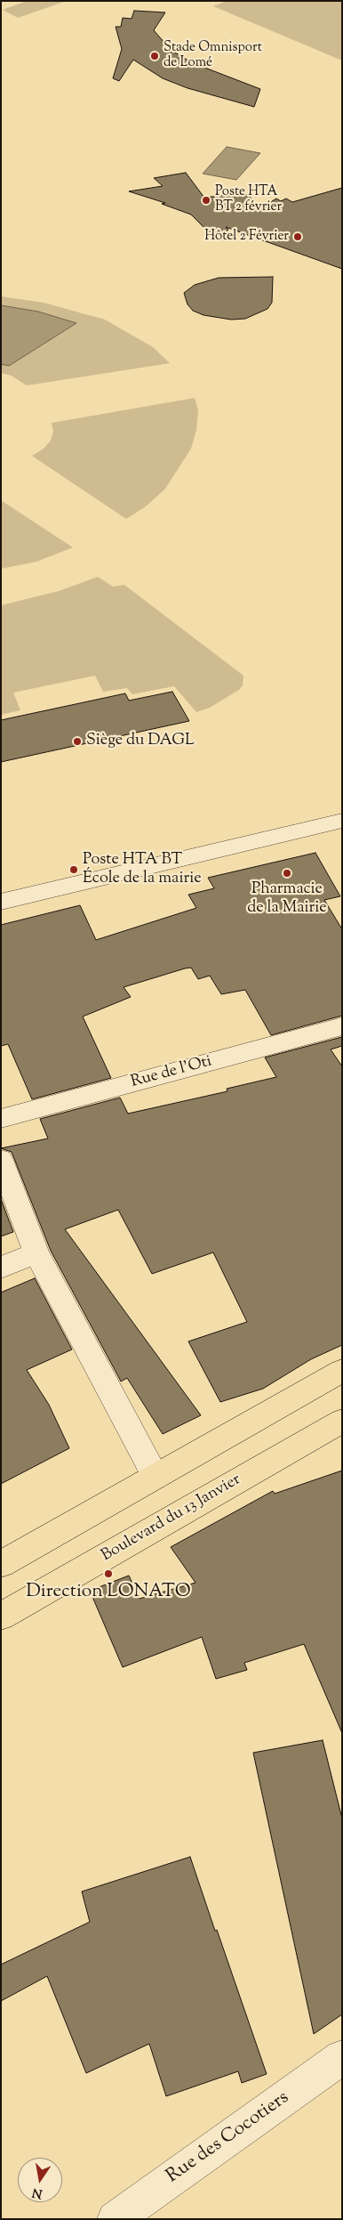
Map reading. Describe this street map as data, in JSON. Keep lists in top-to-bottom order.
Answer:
{
  "streets": {
    "highway": ["Boulevard du 13 Janvier"],
    "street": ["Rue de l'Oti", "Rue des Cocotiers"]
  },
  "places": [
    "Stade Omnisport de Lomé",
    "Poste HTA BT 2 février",
    "Hôtel 2 Février",
    "Siège du DAGL",
    "Poste HTA BT École de la mairie",
    "Pharmacie de la Mairie",
    "Direction LONATO"
  ],
  "north": "bottom"
}
